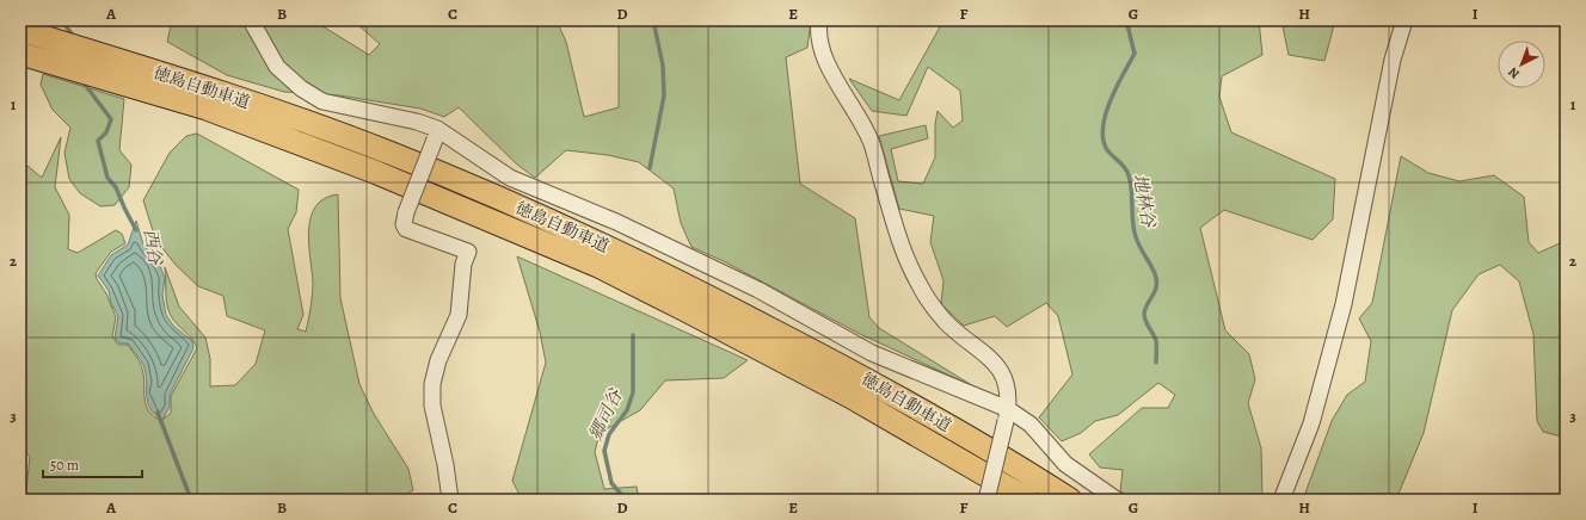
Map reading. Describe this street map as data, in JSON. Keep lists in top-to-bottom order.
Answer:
{
  "streets": {
    "highway": ["徳島自動車道"]
  },
  "water": ["地林谷", "西谷", "郷司谷"],
  "scale_bar": "50 m",
  "north": "bottom left",
  "grid": {
    "columns": [
      "A",
      "B",
      "C",
      "D",
      "E",
      "F",
      "G",
      "H",
      "I"
    ],
    "rows": ["1", "2", "3"]
  }
}
